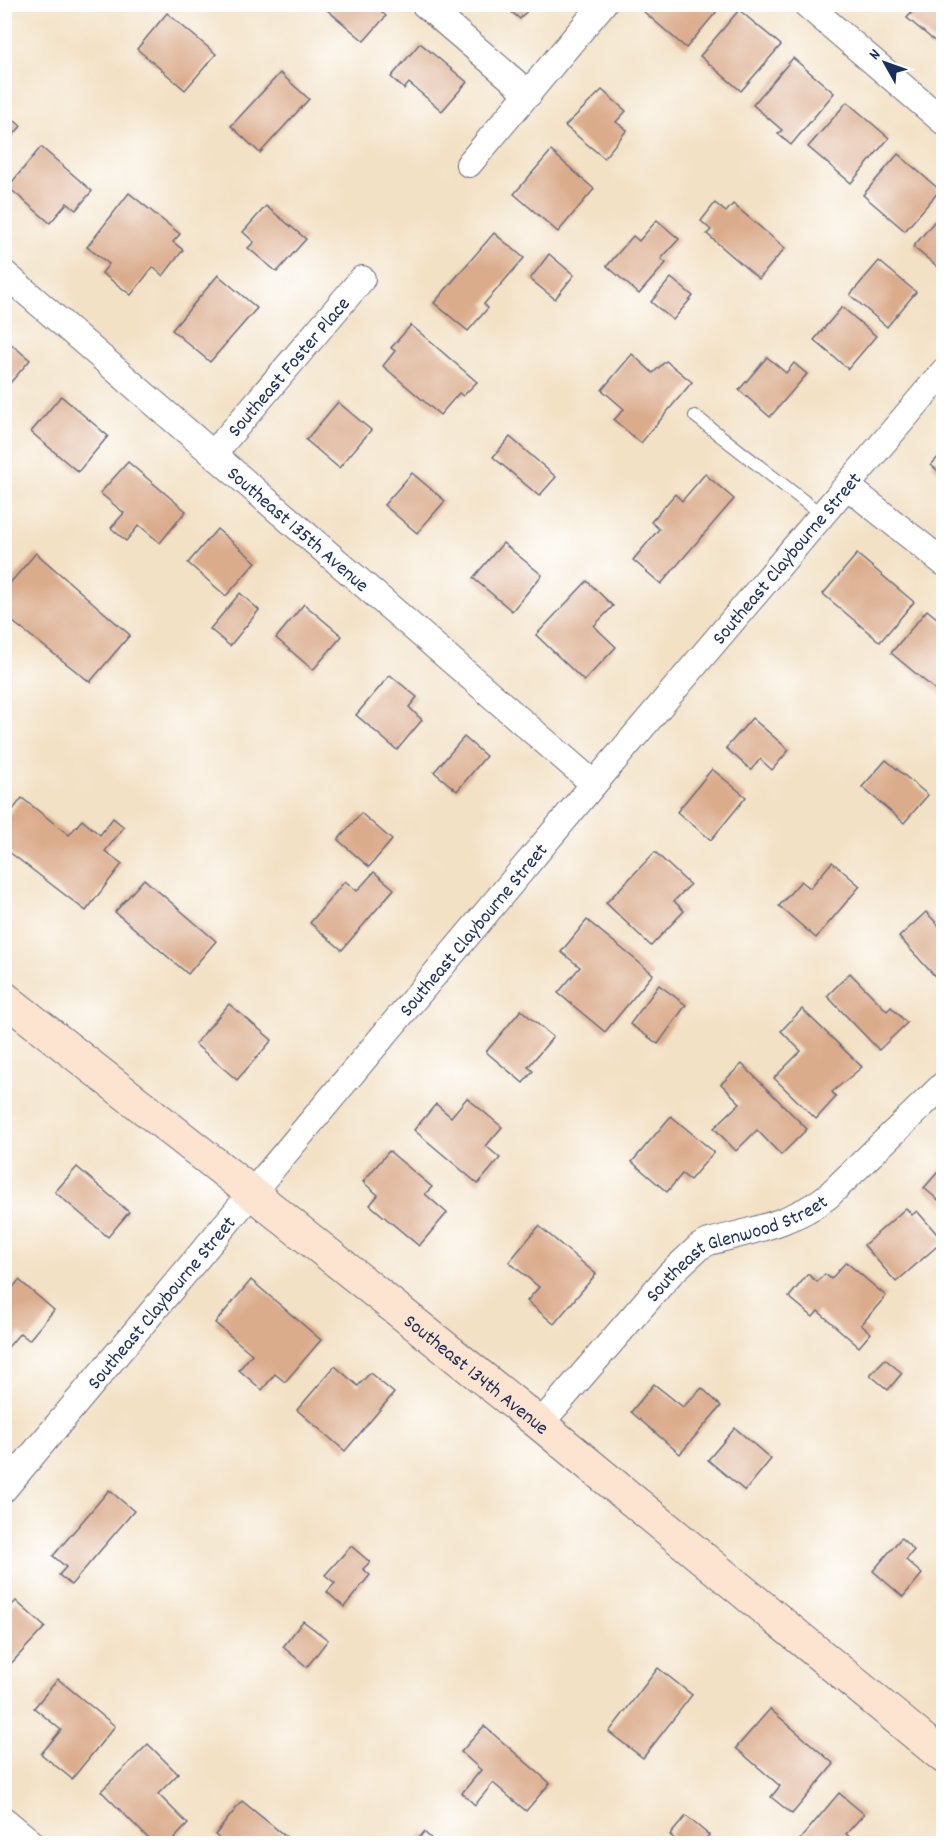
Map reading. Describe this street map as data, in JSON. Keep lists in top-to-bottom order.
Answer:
{
  "streets": {
    "street": [
      "Southeast Foster Place",
      "Southeast 135th Avenue",
      "Southeast Claybourne Street",
      "Southeast Glenwood Street",
      "Southeast 134th Avenue"
    ]
  },
  "crossings": [
    ["Southeast Foster Place", "Southeast 135th Avenue"],
    ["Southeast 135th Avenue", "Southeast Claybourne Street"],
    ["Southeast Claybourne Street", "Southeast 134th Avenue"],
    ["Southeast Glenwood Street", "Southeast 134th Avenue"]
  ],
  "north": "top left"
}
